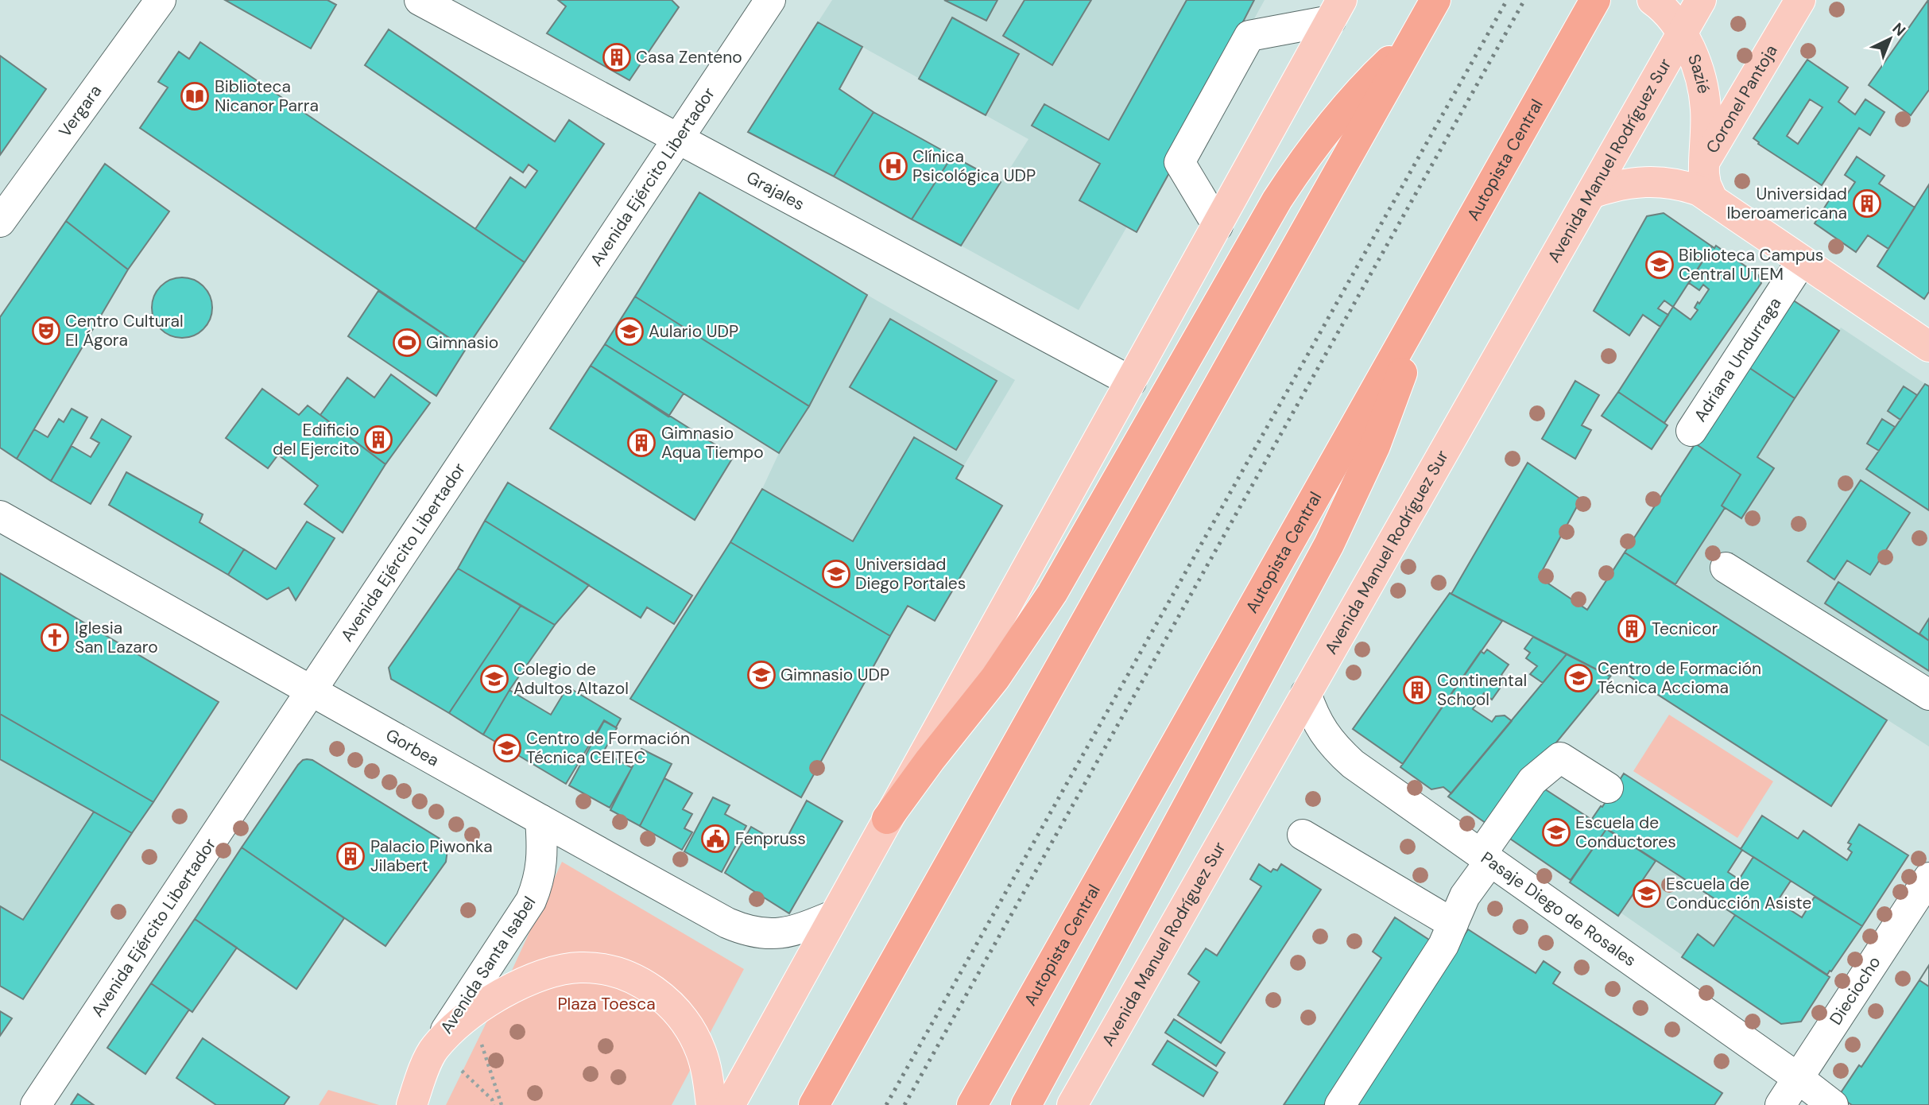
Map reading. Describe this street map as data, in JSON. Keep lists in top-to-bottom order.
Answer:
{
  "streets": {
    "highway": ["Autopista Central"],
    "main road": [
      "Sazié",
      "Coronel Pantoja",
      "Avenida Manuel Rodríguez Sur",
      "Avenida Santa Isabel"
    ],
    "street": [
      "Vergara",
      "Avenida Ejército Libertador",
      "Grajales",
      "Adriana Undurraga",
      "Gorbea",
      "Pasaje Diego de Rosales",
      "Dieciocho"
    ]
  },
  "crossings": [
    ["Sazié", "Coronel Pantoja"],
    ["Sazié", "Avenida Manuel Rodríguez Sur"],
    ["Avenida Manuel Rodríguez Sur", "Pasaje Diego de Rosales"],
    ["Avenida Ejército Libertador", "Grajales"],
    ["Avenida Ejército Libertador", "Gorbea"],
    ["Gorbea", "Avenida Santa Isabel"],
    ["Pasaje Diego de Rosales", "Dieciocho"]
  ],
  "parks": ["Plaza Toesca"],
  "places": {
    "building": [
      "Casa Zenteno",
      "Universidad Iberoamericana",
      "Edificio del Ejercito",
      "Gimnasio Aqua Tiempo",
      "Tecnicor",
      "Continental School",
      "Palacio Piwonka Jilabert"
    ],
    "library": ["Biblioteca Nicanor Parra"],
    "hospital": ["Clínica Psicológica UDP"],
    "school or university": [
      "Biblioteca Campus Central UTEM",
      "Aulario UDP",
      "Universidad Diego Portales",
      "Gimnasio UDP",
      "Centro de Formación Técnica Accioma",
      "Colegio de Adultos Altazol",
      "Centro de Formación Técnica CEITEC",
      "Escuela de Conductores",
      "Escuela de Conducción Asiste"
    ],
    "theatre": ["Centro Cultural El Ágora"],
    "sports": ["Gimnasio"],
    "church": ["Iglesia San Lazaro"],
    "public building": ["Fenpruss"]
  },
  "north": "top right"
}
